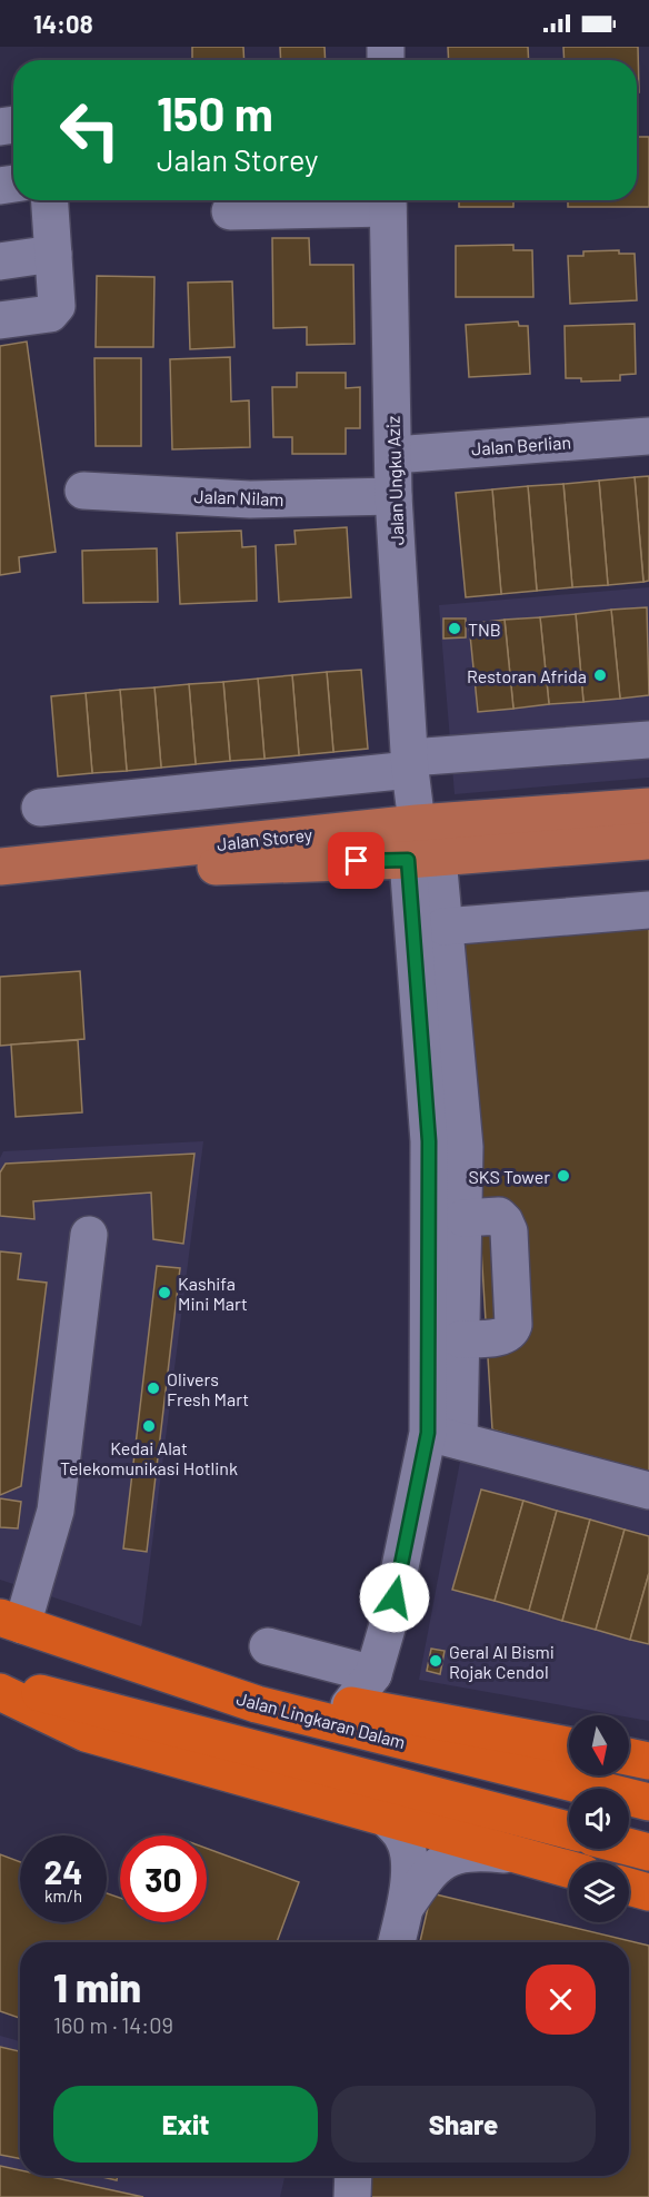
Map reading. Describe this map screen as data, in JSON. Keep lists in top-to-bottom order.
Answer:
{
  "streets": {
    "highway": ["Jalan Lingkaran Dalam"],
    "main road": ["Jalan Storey"],
    "street": ["Jalan Berlian", "Jalan Ungku Aziz", "Jalan Nilam"]
  },
  "crossings": [
    ["Jalan Berlian", "Jalan Ungku Aziz"],
    ["Jalan Ungku Aziz", "Jalan Nilam"],
    ["Jalan Ungku Aziz", "Jalan Storey"]
  ],
  "places": [
    "TNB",
    "Restoran Afrida",
    "SKS Tower",
    "Kashifa Mini Mart",
    "Olivers Fresh Mart",
    "Kedai Alat Telekomunikasi Hotlink",
    "Geral Al Bismi Rojak Cendol"
  ],
  "north": "bottom",
  "page": {
    "status": "14:08",
    "turn": ["150 m", "Jalan Storey"],
    "speed": "24 km/h",
    "limit": "30",
    "heading": ["1 min", "160 m · 14:09"],
    "buttons": ["Exit", "Share"]
  }
}
